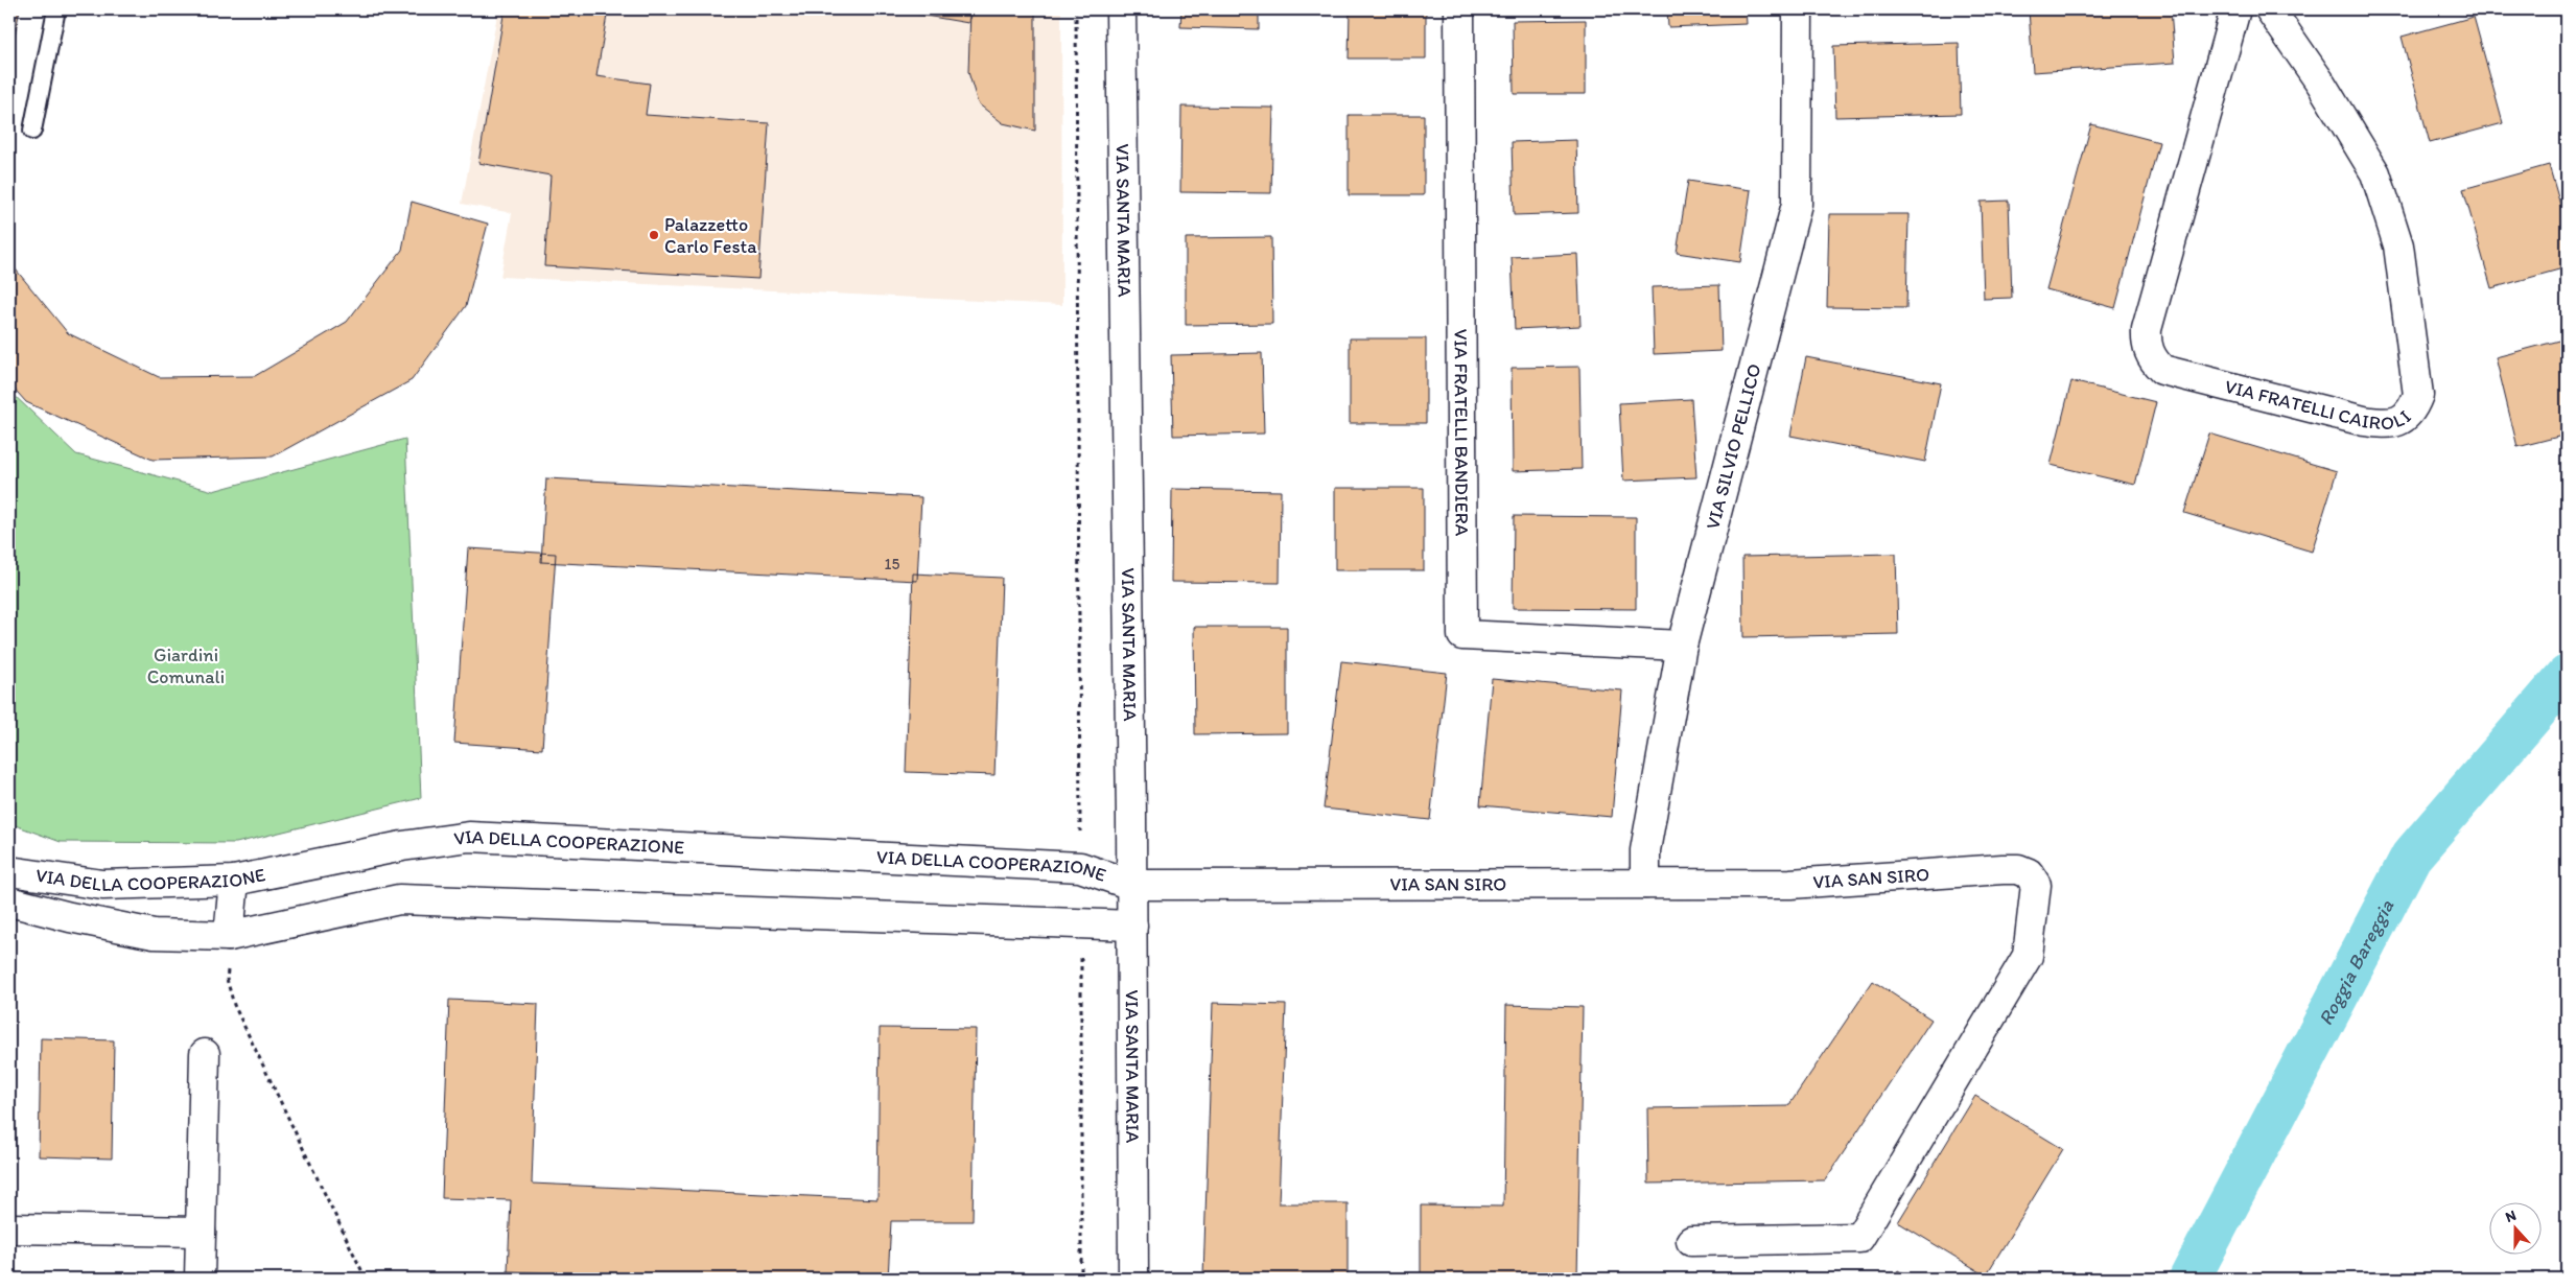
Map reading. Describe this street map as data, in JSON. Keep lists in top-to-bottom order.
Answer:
{
  "streets": {
    "street": [
      "VIA SANTA MARIA",
      "VIA FRATELLI CAIROLI",
      "VIA FRATELLI BANDIERA",
      "VIA SILVIO PELLICO",
      "VIA DELLA COOPERAZIONE",
      "VIA SAN SIRO"
    ]
  },
  "crossings": [
    ["VIA SANTA MARIA", "VIA DELLA COOPERAZIONE"],
    ["VIA SANTA MARIA", "VIA SAN SIRO"],
    ["VIA FRATELLI BANDIERA", "VIA SILVIO PELLICO"],
    ["VIA SILVIO PELLICO", "VIA SAN SIRO"],
    ["VIA DELLA COOPERAZIONE", "VIA SAN SIRO"]
  ],
  "water": ["Roggia Bareggia"],
  "parks": ["Giardini Comunali"],
  "places": ["Palazzetto Carlo Festa"],
  "house_numbers": ["15"],
  "north": "top"
}
